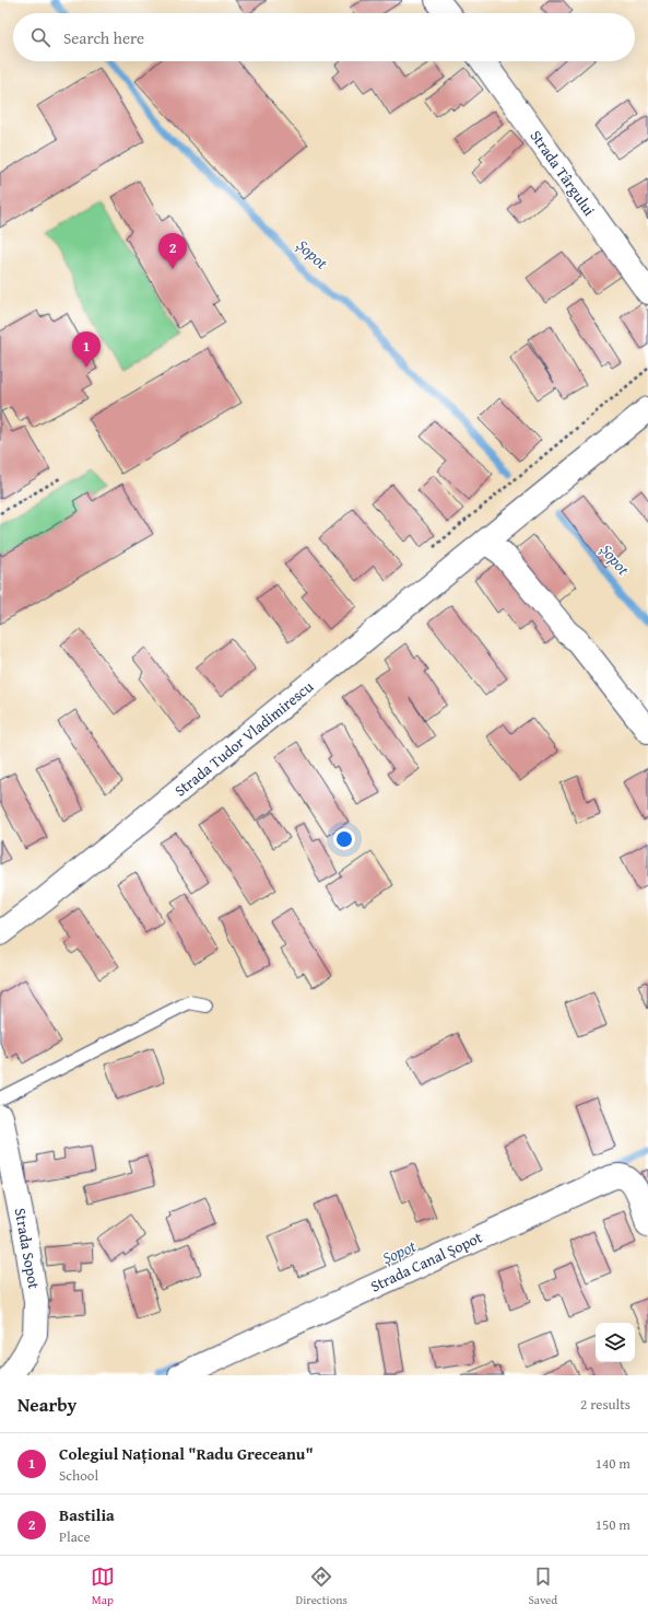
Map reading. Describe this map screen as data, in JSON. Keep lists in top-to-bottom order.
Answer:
{
  "streets": {
    "street": [
      "Strada Târgului",
      "Strada Tudor Vladimirescu",
      "Strada Sopot",
      "Strada Canal Șopot"
    ]
  },
  "water": ["Șopot"],
  "page": {
    "search": "Search here",
    "pins": ["2", "1"],
    "heading": ["Nearby", "2 results"],
    "list": [
      {
        "mark": "1",
        "name": "Colegiul Național \"Radu Greceanu\"",
        "note": "School",
        "value": "140 m"
      },
      {
        "mark": "2",
        "name": "Bastilia",
        "note": "Place",
        "value": "150 m"
      }
    ],
    "nav": ["Map", "Directions", "Saved"]
  }
}
